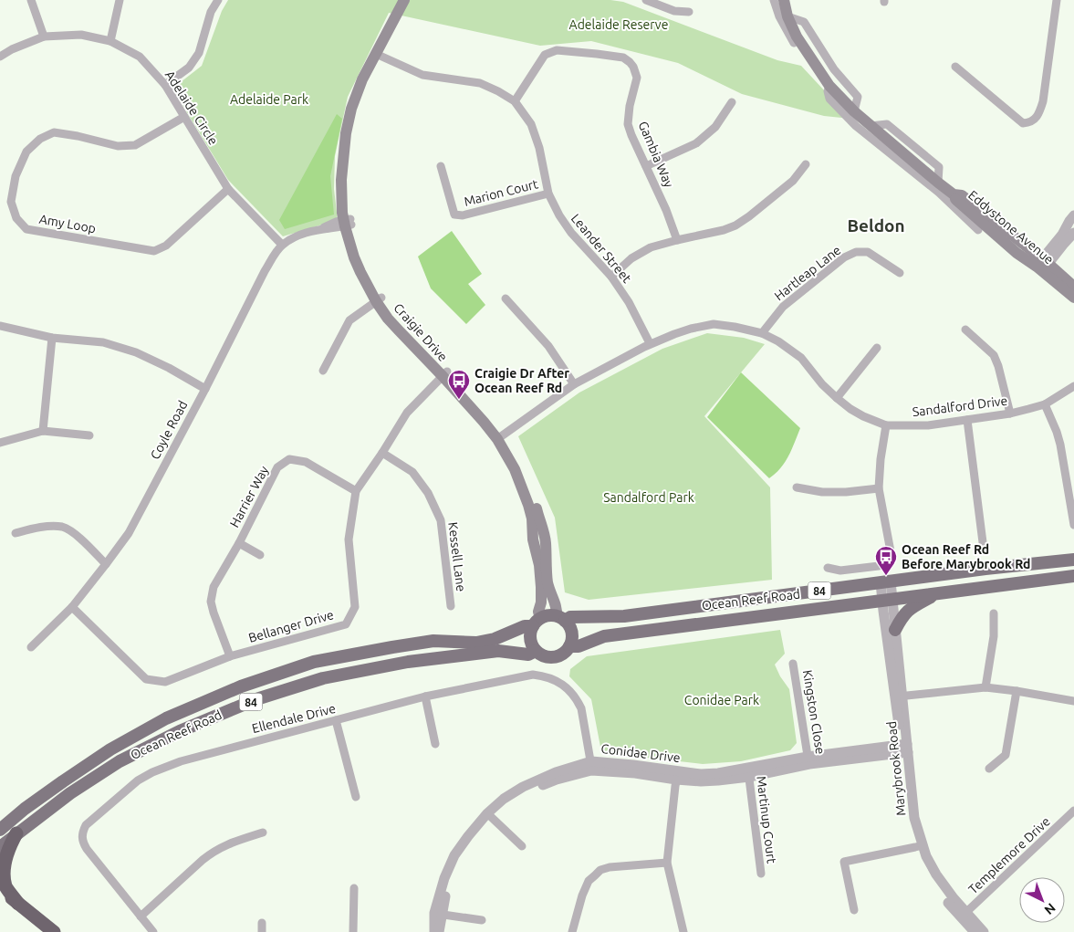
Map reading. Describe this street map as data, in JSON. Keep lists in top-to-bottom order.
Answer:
{
  "streets": {
    "main road": [
      "Eddystone Avenue",
      "Craigie Drive",
      "84",
      "Ocean Reef Road"
    ],
    "street": [
      "Adelaide Circle",
      "Gambia Way",
      "Marion Court",
      "Amy Loop",
      "Leander Street",
      "Hartleap Lane",
      "Sandalford Drive",
      "Coyle Road",
      "Harrier Way",
      "Kessell Lane",
      "Bellanger Drive",
      "Kingston Close",
      "Ellendale Drive",
      "Conidae Drive",
      "Marybrook Road",
      "Martinup Court",
      "Templemore Drive"
    ]
  },
  "crossings": [
    ["Adelaide Circle", "Amy Loop"],
    ["Adelaide Circle", "Coyle Road"],
    ["Gambia Way", "Leander Street"],
    ["Marion Court", "Leander Street"],
    ["Leander Street", "Craigie Drive"],
    ["Leander Street", "Sandalford Drive"],
    ["Hartleap Lane", "Sandalford Drive"],
    ["Craigie Drive", "Sandalford Drive"],
    ["Craigie Drive", "Coyle Road"],
    ["Craigie Drive", "84"],
    ["Craigie Drive", "Ocean Reef Road"],
    ["Craigie Drive", "Bellanger Drive"],
    ["Coyle Road", "Bellanger Drive"],
    ["Harrier Way", "Bellanger Drive"],
    ["Kessell Lane", "Bellanger Drive"],
    ["84", "Ocean Reef Road"],
    ["Ocean Reef Road", "Marybrook Road"],
    ["Kingston Close", "Conidae Drive"],
    ["Ellendale Drive", "Conidae Drive"],
    ["Conidae Drive", "Marybrook Road"],
    ["Conidae Drive", "Martinup Court"],
    ["Marybrook Road", "Templemore Drive"]
  ],
  "districts": ["Beldon"],
  "parks": [
    "Adelaide Reserve",
    "Adelaide Park",
    "Sandalford Park",
    "Conidae Park"
  ],
  "places": {
    "bus stop": ["Craigie Dr After Ocean Reef Rd", "Ocean Reef Rd Before Marybrook Rd"]
  },
  "north": "bottom right"
}
